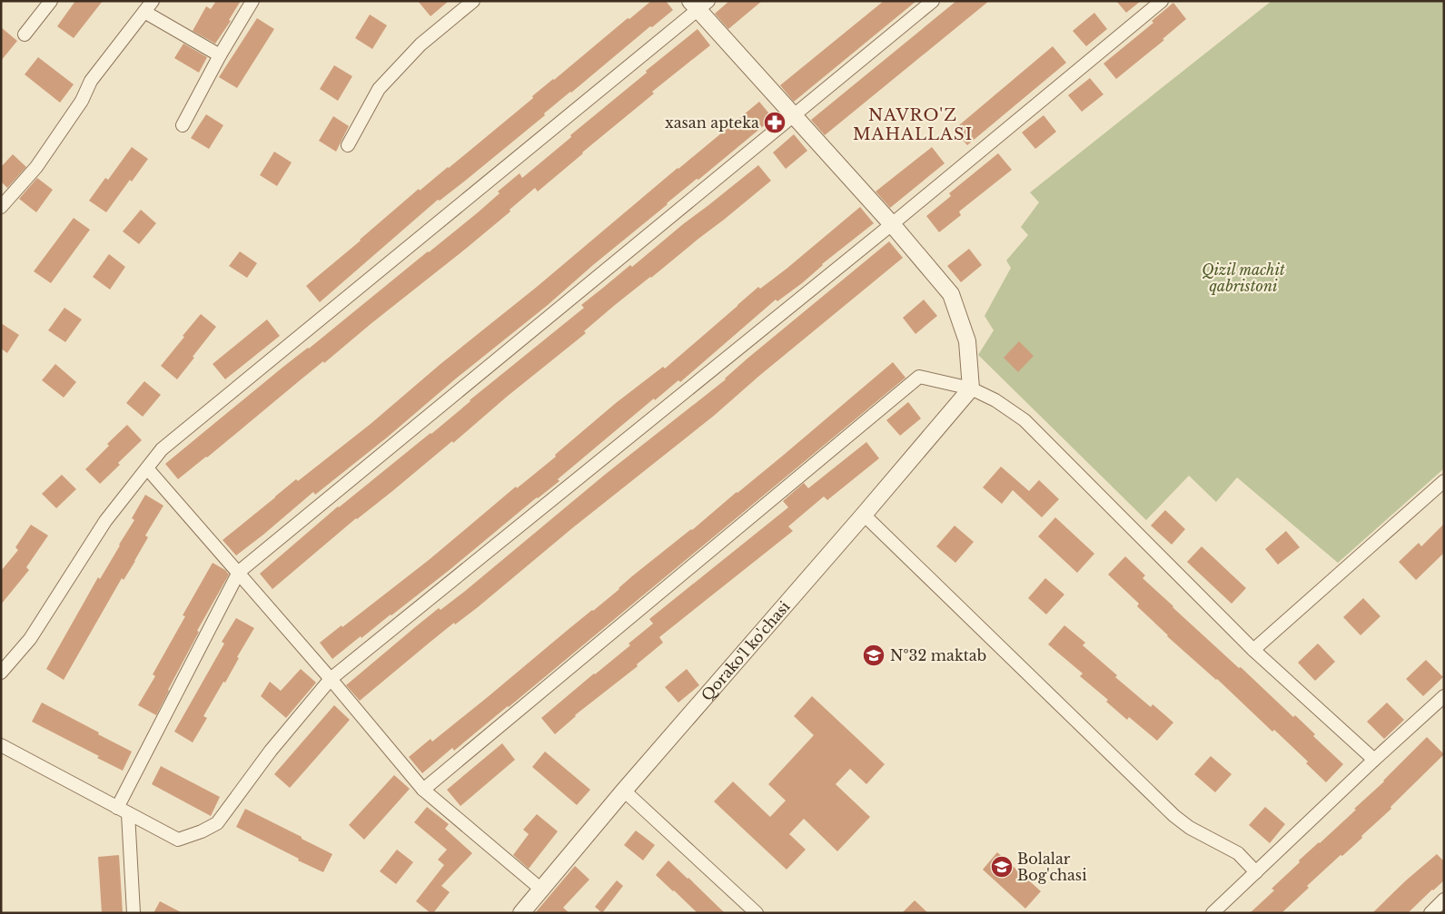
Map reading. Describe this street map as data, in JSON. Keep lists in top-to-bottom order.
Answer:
{
  "streets": {
    "street": ["Qorako'l ko'chasi"]
  },
  "districts": ["NAVRO'Z MAHALLASI"],
  "parks": ["Qizil machit qabristoni"],
  "places": {
    "pharmacy": ["xasan apteka"],
    "school or university": ["№32 maktab", "Bolalar Bog'chasi"]
  }
}
